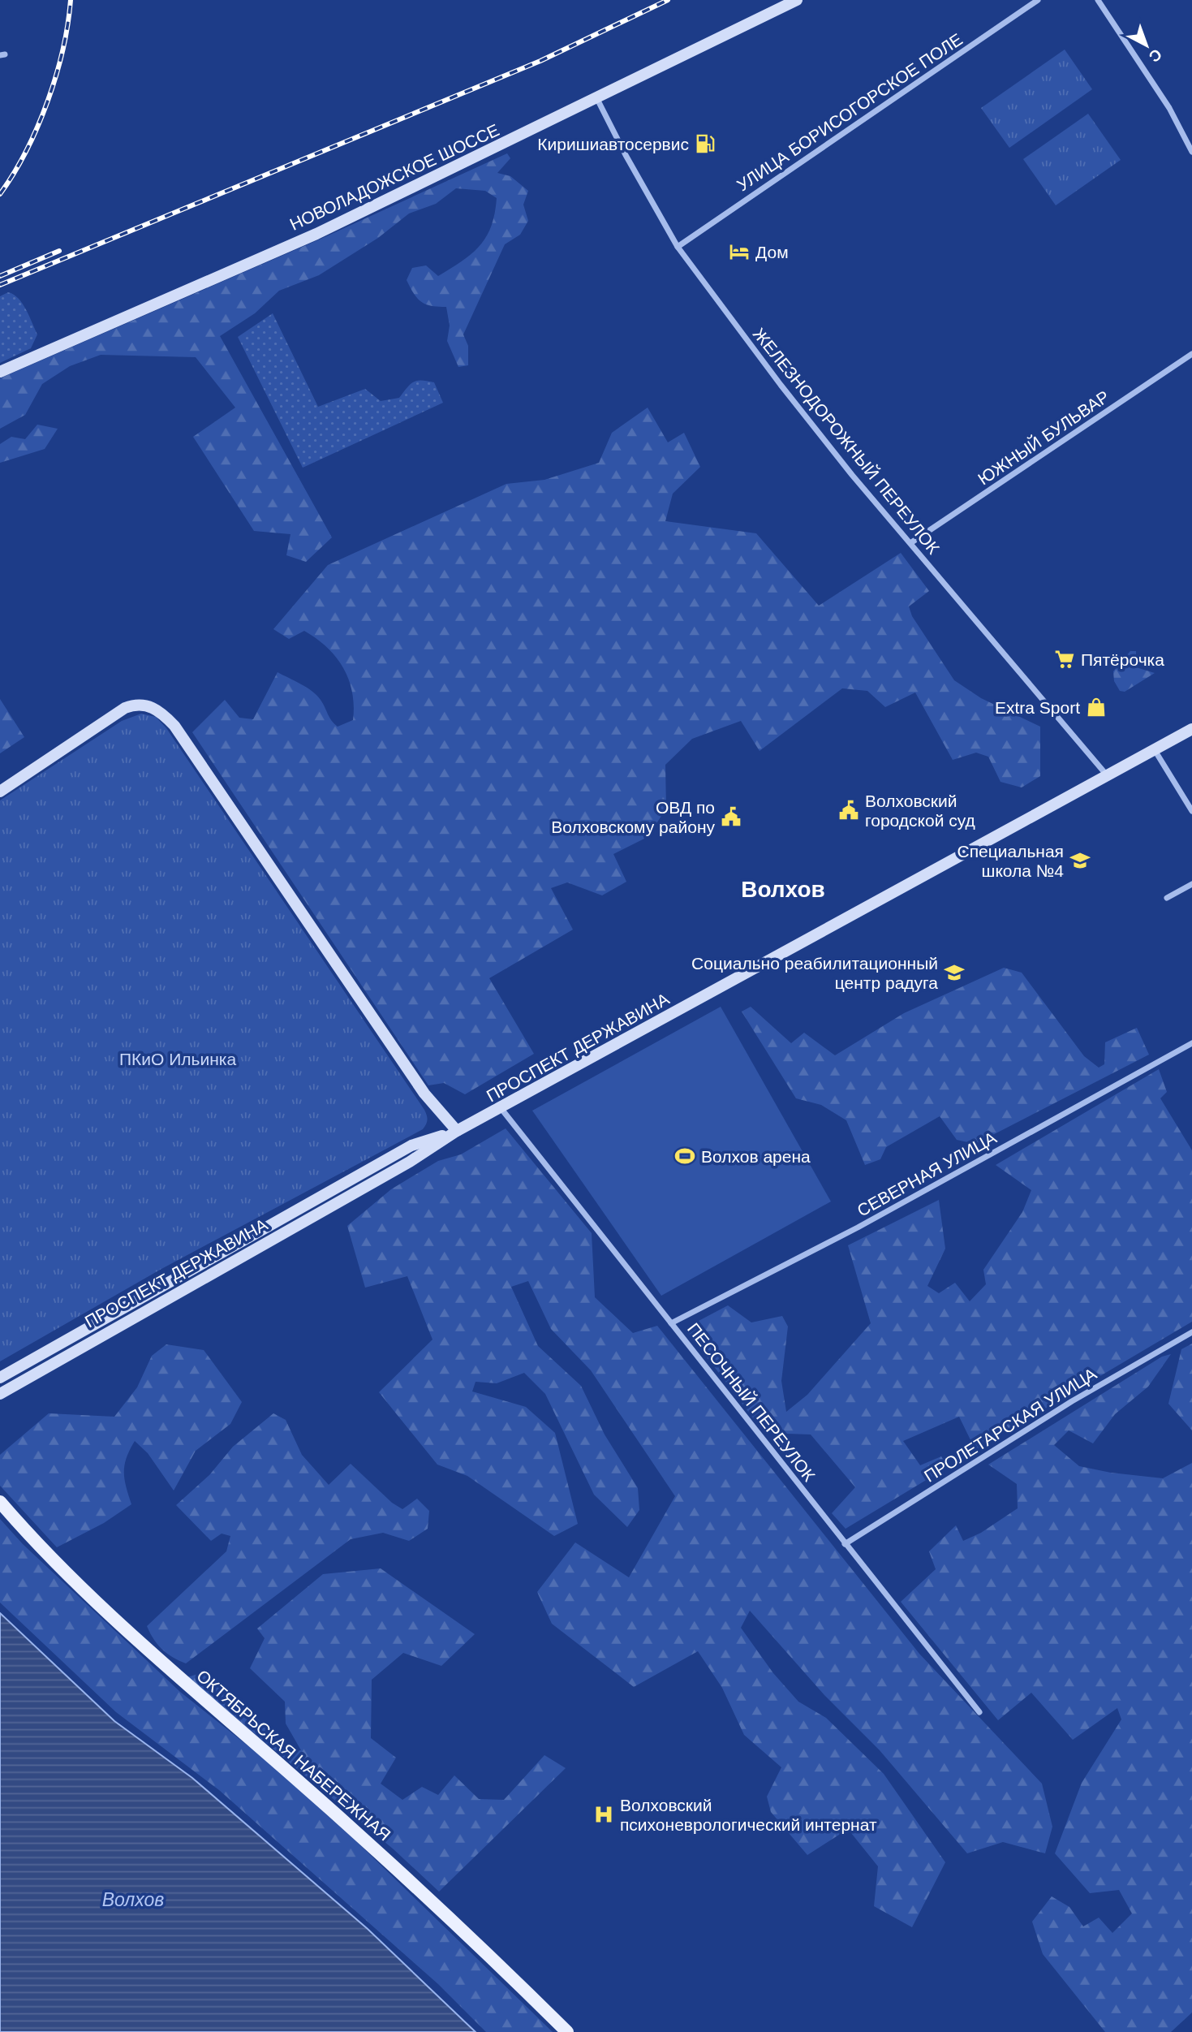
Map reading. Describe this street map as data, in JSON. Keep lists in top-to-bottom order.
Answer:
{
  "streets": {
    "main road": ["НОВОЛАДОЖСКОЕ ШОССЕ", "ПРОСПЕКТ ДЕРЖАВИНА", "ОКТЯБРЬСКАЯ НАБЕРЕЖНАЯ"],
    "street": [
      "УЛИЦА БОРИСОГОРСКОЕ ПОЛЕ",
      "ЮЖНЫЙ БУЛЬВАР",
      "ЖЕЛЕЗНОДОРОЖНЫЙ ПЕРЕУЛОК",
      "СЕВЕРНАЯ УЛИЦА",
      "ПЕСОЧНЫЙ ПЕРЕУЛОК",
      "ПРОЛЕТАРСКАЯ УЛИЦА"
    ]
  },
  "crossings": [
    ["УЛИЦА БОРИСОГОРСКОЕ ПОЛЕ", "ЖЕЛЕЗНОДОРОЖНЫЙ ПЕРЕУЛОК"],
    ["НОВОЛАДОЖСКОЕ ШОССЕ", "ЖЕЛЕЗНОДОРОЖНЫЙ ПЕРЕУЛОК"],
    ["ЮЖНЫЙ БУЛЬВАР", "ЖЕЛЕЗНОДОРОЖНЫЙ ПЕРЕУЛОК"],
    ["ЖЕЛЕЗНОДОРОЖНЫЙ ПЕРЕУЛОК", "ПРОСПЕКТ ДЕРЖАВИНА"],
    ["ПРОСПЕКТ ДЕРЖАВИНА", "ПЕСОЧНЫЙ ПЕРЕУЛОК"],
    ["СЕВЕРНАЯ УЛИЦА", "ПЕСОЧНЫЙ ПЕРЕУЛОК"],
    ["ПЕСОЧНЫЙ ПЕРЕУЛОК", "ПРОЛЕТАРСКАЯ УЛИЦА"]
  ],
  "districts": ["Волхов"],
  "water": ["Волхов"],
  "parks": ["ПКиО Ильинка"],
  "places": {
    "fuel station": ["Киришиавтосервис"],
    "hotel": ["Дом"],
    "supermarket": ["Пятёрочка"],
    "shop": ["Extra Sport"],
    "public building": ["Волховский городской суд", "ОВД по Волховскому району"],
    "school or university": ["Специальная школа №4", "Социально реабилитационный центр радуга"],
    "sports": ["Волхов арена"],
    "hospital": ["Волховский психоневрологический интернат"]
  },
  "north": "bottom right"
}
